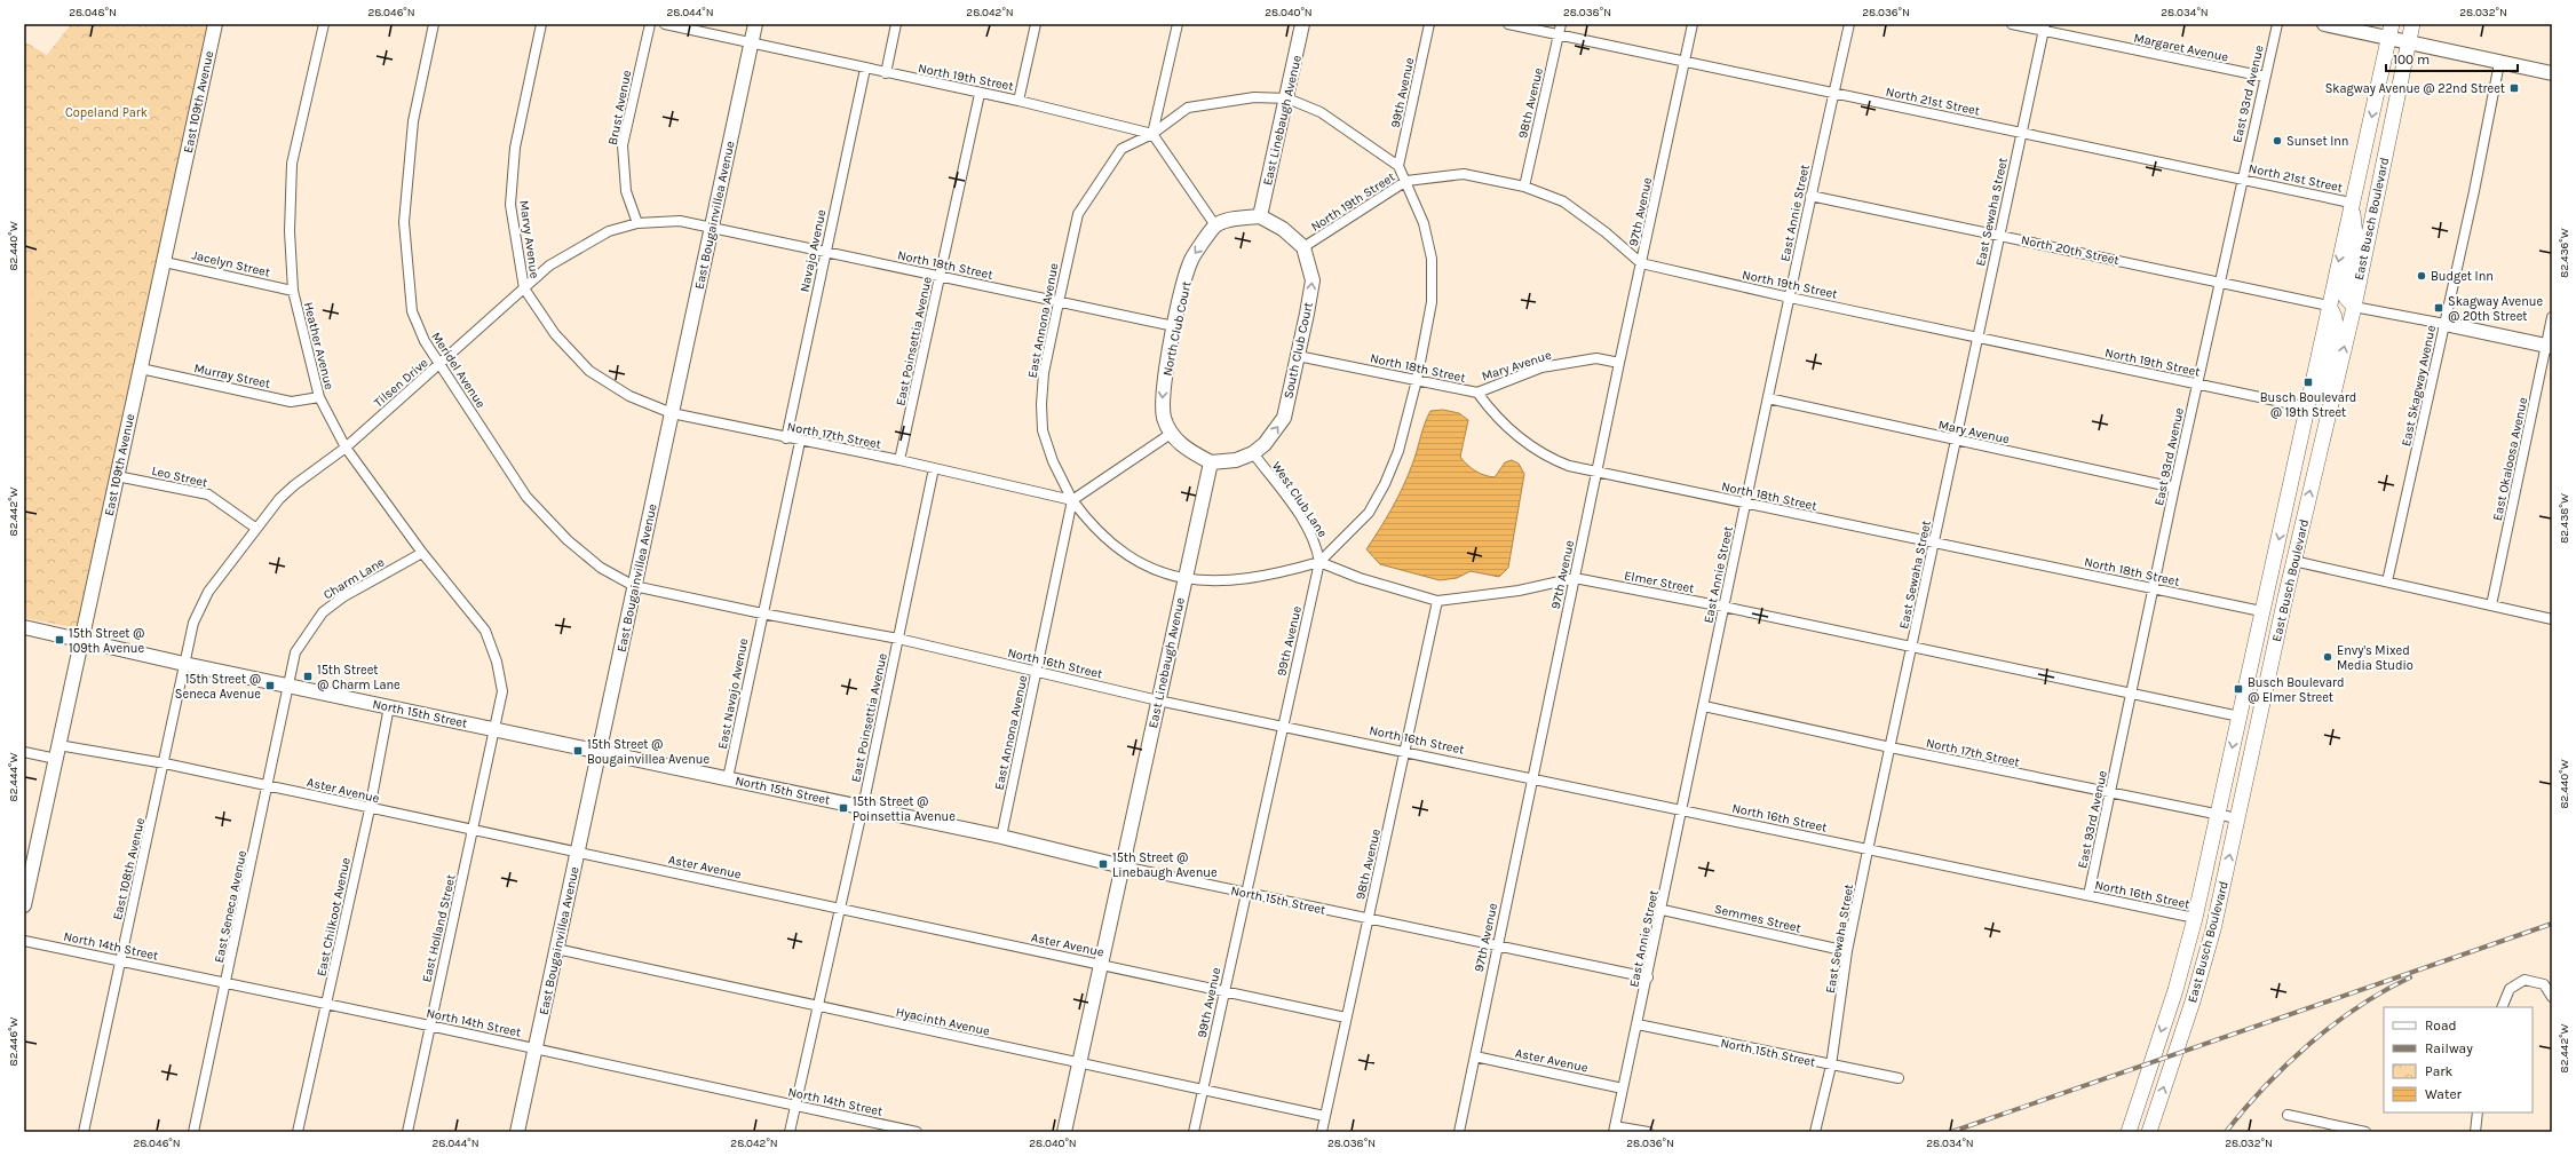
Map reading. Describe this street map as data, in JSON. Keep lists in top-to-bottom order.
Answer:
{
  "streets": {
    "main road": ["East Busch Boulevard"],
    "street": [
      "Margaret Avenue",
      "North 19th Street",
      "99th Avenue",
      "East 93rd Avenue",
      "North 21st Street",
      "East 109th Avenue",
      "98th Avenue",
      "Brust Avenue",
      "East Linebaugh Avenue",
      "97th Avenue",
      "East Sewaha Street",
      "East Annie Street",
      "East Bougainvillea Avenue",
      "Marvy Avenue",
      "North 20th Street",
      "Navajo Avenue",
      "Jacelyn Street",
      "North 18th Street",
      "East Annona Avenue",
      "North Club Court",
      "East Poinsettia Avenue",
      "Heather Avenue",
      "South Club Court",
      "Mary Avenue",
      "Meridel Avenue",
      "Murray Street",
      "Tilsen Drive",
      "East Skagway Avenue",
      "North 17th Street",
      "East Okaloosa Avenue",
      "Leo Street",
      "West Club Lane",
      "Charm Lane",
      "Elmer Street",
      "North 16th Street",
      "East Navajo Avenue",
      "North 15th Street",
      "Aster Avenue",
      "East 108th Avenue",
      "East Seneca Avenue",
      "East Chilkoot Avenue",
      "Semmes Street",
      "East Holland Street",
      "North 14th Street",
      "Hyacinth Avenue"
    ]
  },
  "crossings": [
    ["Margaret Avenue", "East 93rd Avenue"],
    ["Margaret Avenue", "East Sewaha Street"],
    ["North 19th Street", "East 93rd Avenue"],
    ["North 19th Street", "98th Avenue"],
    ["North 19th Street", "97th Avenue"],
    ["North 19th Street", "East Sewaha Street"],
    ["North 19th Street", "East Annie Street"],
    ["North 19th Street", "East Bougainvillea Avenue"],
    ["North 19th Street", "East Busch Boulevard"],
    ["North 19th Street", "Navajo Avenue"],
    ["North 19th Street", "East Annona Avenue"],
    ["North 19th Street", "East Poinsettia Avenue"],
    ["North 19th Street", "South Club Court"],
    ["99th Avenue", "West Club Lane"],
    ["99th Avenue", "Elmer Street"],
    ["99th Avenue", "North 16th Street"],
    ["99th Avenue", "North 15th Street"],
    ["99th Avenue", "Aster Avenue"],
    ["99th Avenue", "Hyacinth Avenue"],
    ["East 93rd Avenue", "North 21st Street"],
    ["East 93rd Avenue", "North 20th Street"],
    ["East 93rd Avenue", "North 18th Street"],
    ["East 93rd Avenue", "Mary Avenue"],
    ["East 93rd Avenue", "North 17th Street"],
    ["East 93rd Avenue", "Elmer Street"],
    ["East 93rd Avenue", "North 16th Street"],
    ["North 21st Street", "98th Avenue"],
    ["North 21st Street", "97th Avenue"],
    ["North 21st Street", "East Sewaha Street"],
    ["North 21st Street", "East Annie Street"],
    ["North 21st Street", "East Busch Boulevard"],
    ["East 109th Avenue", "Jacelyn Street"],
    ["East 109th Avenue", "Murray Street"],
    ["East 109th Avenue", "Leo Street"],
    ["East 109th Avenue", "North 15th Street"],
    ["East 109th Avenue", "Aster Avenue"],
    ["98th Avenue", "Elmer Street"],
    ["98th Avenue", "North 16th Street"],
    ["98th Avenue", "North 15th Street"],
    ["98th Avenue", "Aster Avenue"],
    ["98th Avenue", "Hyacinth Avenue"],
    ["Brust Avenue", "Tilsen Drive"],
    ["East Linebaugh Avenue", "North Club Court"],
    ["East Linebaugh Avenue", "South Club Court"],
    ["East Linebaugh Avenue", "North 16th Street"],
    ["East Linebaugh Avenue", "North 15th Street"],
    ["East Linebaugh Avenue", "Aster Avenue"],
    ["East Linebaugh Avenue", "Hyacinth Avenue"],
    ["97th Avenue", "North 18th Street"],
    ["97th Avenue", "Mary Avenue"],
    ["97th Avenue", "Elmer Street"],
    ["97th Avenue", "North 16th Street"],
    ["97th Avenue", "North 15th Street"],
    ["97th Avenue", "Aster Avenue"],
    ["East Sewaha Street", "North 20th Street"],
    ["East Sewaha Street", "North 18th Street"],
    ["East Sewaha Street", "Mary Avenue"],
    ["East Sewaha Street", "North 17th Street"],
    ["East Sewaha Street", "Elmer Street"],
    ["East Sewaha Street", "North 16th Street"],
    ["East Sewaha Street", "North 15th Street"],
    ["East Sewaha Street", "Semmes Street"],
    ["East Annie Street", "North 20th Street"],
    ["East Annie Street", "North 18th Street"],
    ["East Annie Street", "Mary Avenue"],
    ["East Annie Street", "North 17th Street"],
    ["East Annie Street", "Elmer Street"],
    ["East Annie Street", "North 16th Street"],
    ["East Annie Street", "North 15th Street"],
    ["East Annie Street", "Aster Avenue"],
    ["East Annie Street", "Semmes Street"],
    ["East Bougainvillea Avenue", "Marvy Avenue"],
    ["East Bougainvillea Avenue", "North 18th Street"],
    ["East Bougainvillea Avenue", "Meridel Avenue"],
    ["East Bougainvillea Avenue", "Tilsen Drive"],
    ["East Bougainvillea Avenue", "North 17th Street"],
    ["East Bougainvillea Avenue", "North 16th Street"],
    ["East Bougainvillea Avenue", "North 15th Street"],
    ["East Bougainvillea Avenue", "Aster Avenue"],
    ["East Bougainvillea Avenue", "North 14th Street"],
    ["East Bougainvillea Avenue", "Hyacinth Avenue"],
    ["East Busch Boulevard", "North 20th Street"],
    ["East Busch Boulevard", "North 18th Street"],
    ["East Busch Boulevard", "North 17th Street"],
    ["East Busch Boulevard", "Elmer Street"],
    ["East Busch Boulevard", "North 16th Street"],
    ["Marvy Avenue", "Tilsen Drive"],
    ["Marvy Avenue", "North 17th Street"],
    ["Navajo Avenue", "North 18th Street"],
    ["Navajo Avenue", "North 17th Street"],
    ["Jacelyn Street", "Heather Avenue"],
    ["North 18th Street", "East Annona Avenue"],
    ["North 18th Street", "North Club Court"],
    ["North 18th Street", "East Poinsettia Avenue"],
    ["North 18th Street", "South Club Court"],
    ["North 18th Street", "Mary Avenue"],
    ["North 18th Street", "Tilsen Drive"],
    ["East Annona Avenue", "North 17th Street"],
    ["East Annona Avenue", "North 16th Street"],
    ["East Annona Avenue", "North 15th Street"],
    ["North Club Court", "South Club Court"],
    ["East Poinsettia Avenue", "North 17th Street"],
    ["East Poinsettia Avenue", "North 16th Street"],
    ["East Poinsettia Avenue", "North 15th Street"],
    ["East Poinsettia Avenue", "Aster Avenue"],
    ["East Poinsettia Avenue", "North 14th Street"],
    ["East Poinsettia Avenue", "Hyacinth Avenue"],
    ["Heather Avenue", "Murray Street"],
    ["Heather Avenue", "Tilsen Drive"],
    ["Heather Avenue", "Charm Lane"],
    ["Heather Avenue", "North 15th Street"],
    ["Heather Avenue", "East Holland Street"],
    ["South Club Court", "West Club Lane"],
    ["Meridel Avenue", "Tilsen Drive"],
    ["Meridel Avenue", "North 16th Street"],
    ["Tilsen Drive", "Leo Street"],
    ["Tilsen Drive", "North 15th Street"],
    ["Tilsen Drive", "East 108th Avenue"],
    ["West Club Lane", "Elmer Street"],
    ["Charm Lane", "North 15th Street"],
    ["Charm Lane", "East Seneca Avenue"],
    ["North 16th Street", "East Navajo Avenue"],
    ["East Navajo Avenue", "North 15th Street"],
    ["North 15th Street", "East 108th Avenue"],
    ["North 15th Street", "East Seneca Avenue"],
    ["North 15th Street", "East Chilkoot Avenue"],
    ["North 15th Street", "East Holland Street"],
    ["Aster Avenue", "East 108th Avenue"],
    ["Aster Avenue", "East Seneca Avenue"],
    ["Aster Avenue", "East Chilkoot Avenue"],
    ["Aster Avenue", "East Holland Street"],
    ["East 108th Avenue", "North 14th Street"],
    ["East Seneca Avenue", "North 14th Street"],
    ["East Chilkoot Avenue", "North 14th Street"],
    ["East Holland Street", "North 14th Street"]
  ],
  "one_way": ["North Club Court"],
  "parks": ["Copeland Park"],
  "places": {
    "transit": [
      "Skagway Avenue @ 22nd Street",
      "Skagway Avenue @ 20th Street",
      "Busch Boulevard @ 19th Street",
      "15th Street @ 109th Avenue",
      "15th Street @ Charm Lane",
      "15th Street @ Seneca Avenue",
      "Busch Boulevard @ Elmer Street",
      "15th Street @ Bougainvillea Avenue",
      "15th Street @ Poinsettia Avenue",
      "15th Street @ Linebaugh Avenue"
    ],
    "other": ["Sunset Inn", "Budget Inn", "Envy's Mixed Media Studio"]
  },
  "legend": [
    "Road",
    "Railway",
    "Park",
    "Water"
  ],
  "scale_bar": "100 m",
  "coordinates": [
    "28.048°N",
    "28.046°N",
    "28.044°N",
    "28.042°N",
    "28.040°N",
    "28.038°N",
    "28.036°N",
    "28.034°N",
    "28.032°N",
    "82.440°W",
    "82.436°W",
    "82.442°W",
    "82.438°W",
    "82.444°W",
    "82.446°W"
  ]
}
